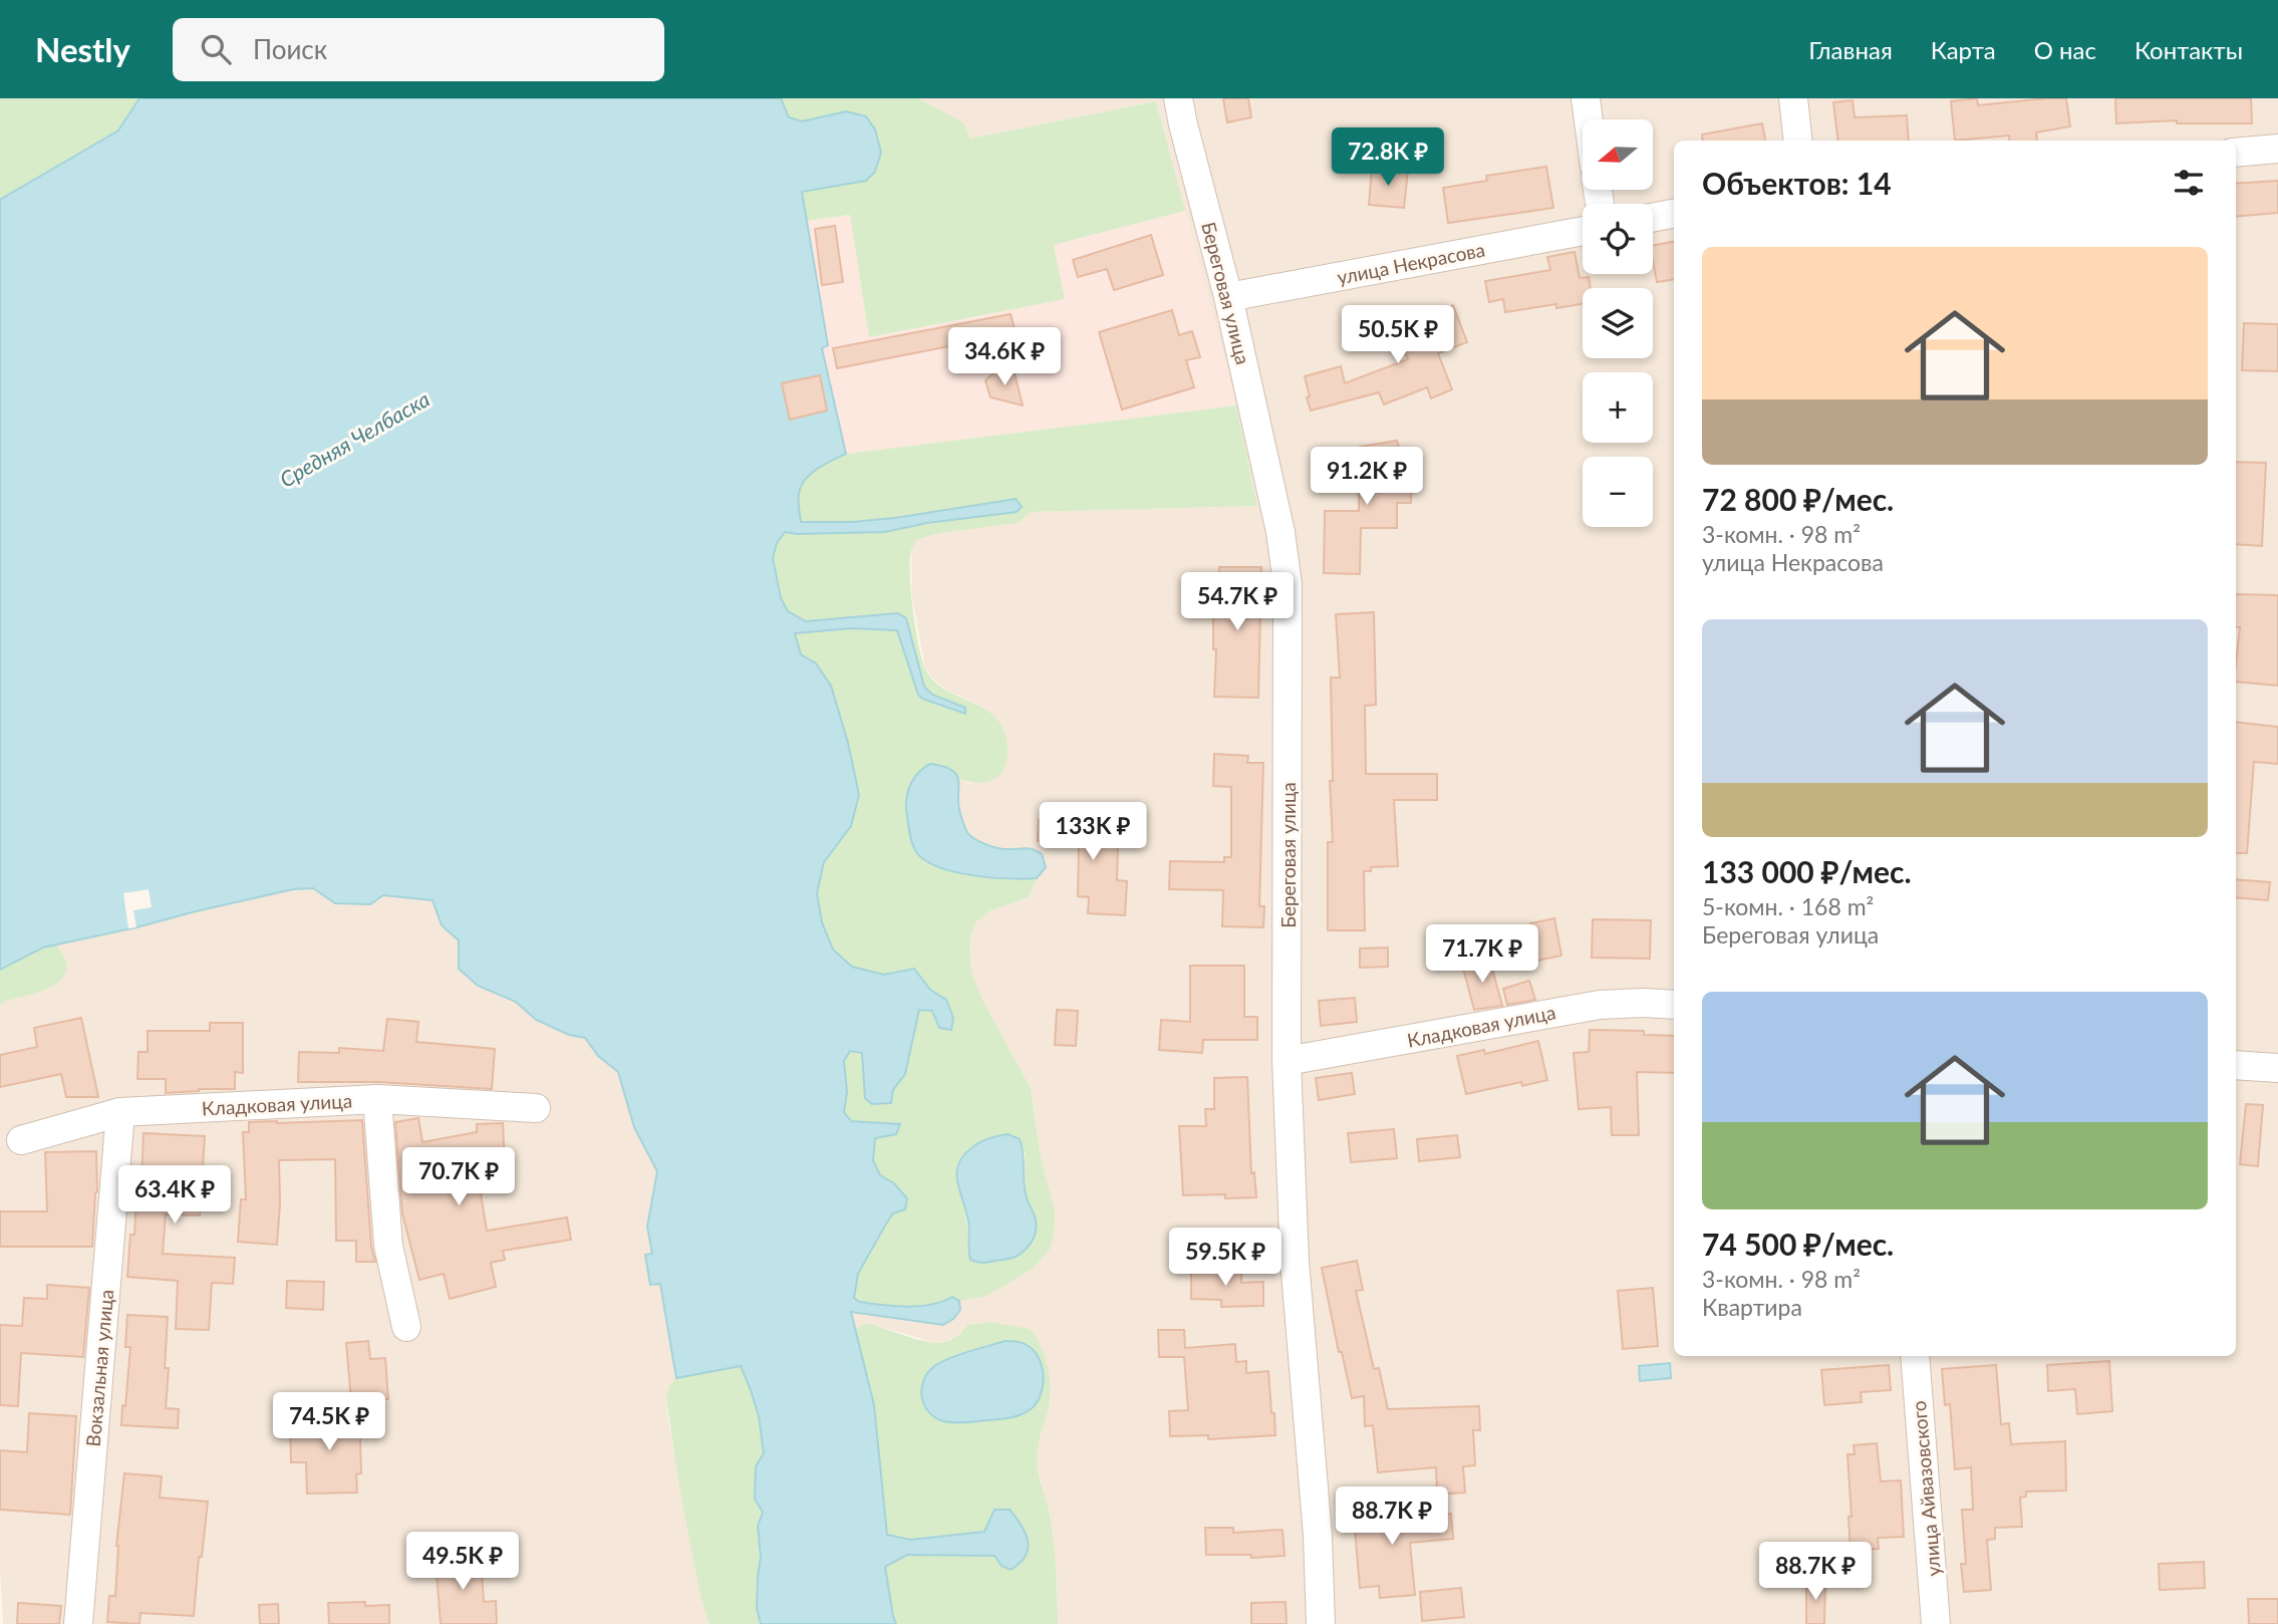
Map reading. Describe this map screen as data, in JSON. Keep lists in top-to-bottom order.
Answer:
{
  "streets": {
    "street": [
      "улица Некрасова",
      "Береговая улица",
      "Кладковая улица",
      "Вокзальная улица",
      "улица Айвазовского"
    ]
  },
  "crossings": [
    ["улица Некрасова", "Береговая улица"],
    ["Береговая улица", "Кладковая улица"],
    ["Кладковая улица", "Вокзальная улица"]
  ],
  "water": ["Средняя Челбаска"],
  "north": "left",
  "page": {
    "header": "Nestly",
    "search": "Поиск",
    "nav": [
      "Главная",
      "Карта",
      "О нас",
      "Контакты"
    ],
    "map_buttons": ["+", "−"],
    "price": [
      "72.8K ₽",
      "50.5K ₽",
      "34.6K ₽",
      "91.2K ₽",
      "54.7K ₽",
      "133K ₽",
      "71.7K ₽",
      "70.7K ₽",
      "63.4K ₽",
      "59.5K ₽",
      "74.5K ₽",
      "88.7K ₽",
      "49.5K ₽",
      "88.7K ₽"
    ],
    "heading": "Объектов: 14",
    "list": [
      {
        "name": "72 800 ₽/мес.",
        "note": "3-комн. · 98 m² · улица Некрасова"
      },
      {
        "name": "133 000 ₽/мес.",
        "note": "5-комн. · 168 m² · Береговая улица"
      },
      {
        "name": "74 500 ₽/мес.",
        "note": "3-комн. · 98 m² · Квартира"
      }
    ]
  }
}
